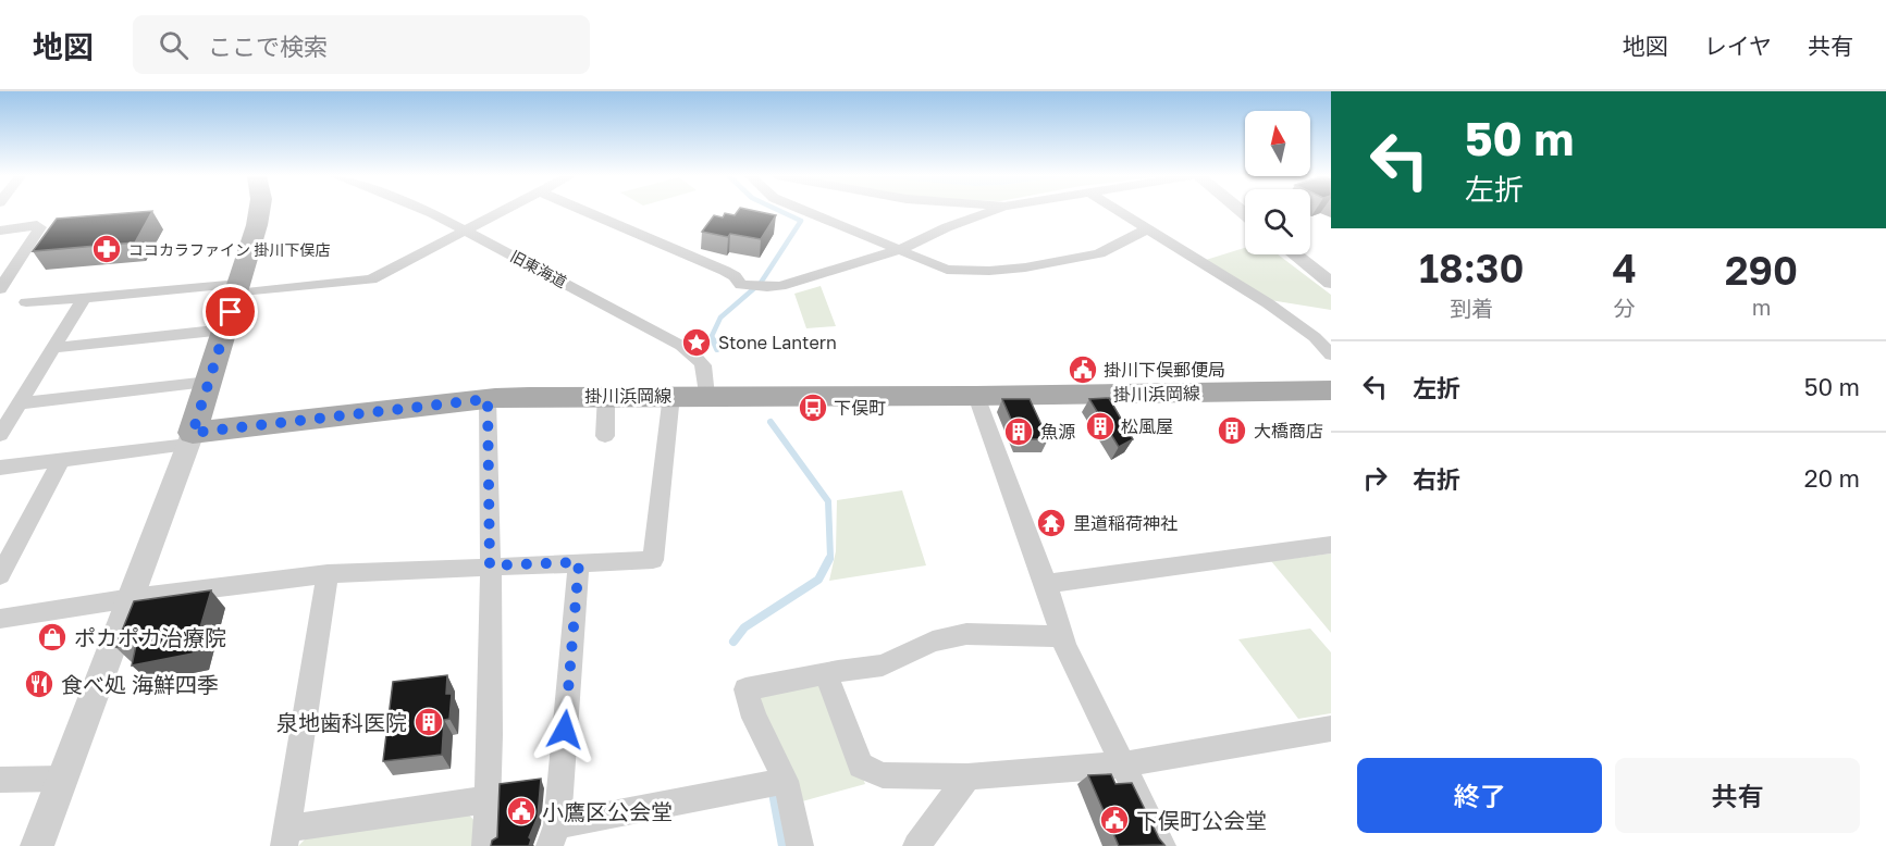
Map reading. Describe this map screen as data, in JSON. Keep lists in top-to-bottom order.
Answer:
{
  "streets": {
    "main road": ["掛川浜岡線"],
    "street": ["旧東海道"]
  },
  "crossings": [
    ["旧東海道", "掛川浜岡線"]
  ],
  "places": {
    "pharmacy": ["ココカラファイン 掛川下俣店"],
    "place": ["Stone Lantern"],
    "public building": ["掛川下俣郵便局", "小鷹区公会堂", "下俣町公会堂"],
    "bus stop": ["下俣町"],
    "building": [
      "松風屋",
      "大橋商店",
      "魚源",
      "泉地歯科医院"
    ],
    "temple": ["里道稲荷神社"],
    "shop": ["ポカポカ治療院"],
    "restaurant": ["食べ処 海鮮四季"]
  },
  "north": "top",
  "page": {
    "header": "地図",
    "search": "ここで検索",
    "nav": ["地図", "レイヤ", "共有"],
    "turn": ["50 m", "左折"],
    "eta": [
      "18:30",
      "到着",
      "4",
      "分",
      "290",
      "m"
    ],
    "list": [
      {
        "name": "左折",
        "value": "50 m"
      },
      {
        "name": "右折",
        "value": "20 m"
      }
    ],
    "buttons": ["終了", "共有"]
  }
}
